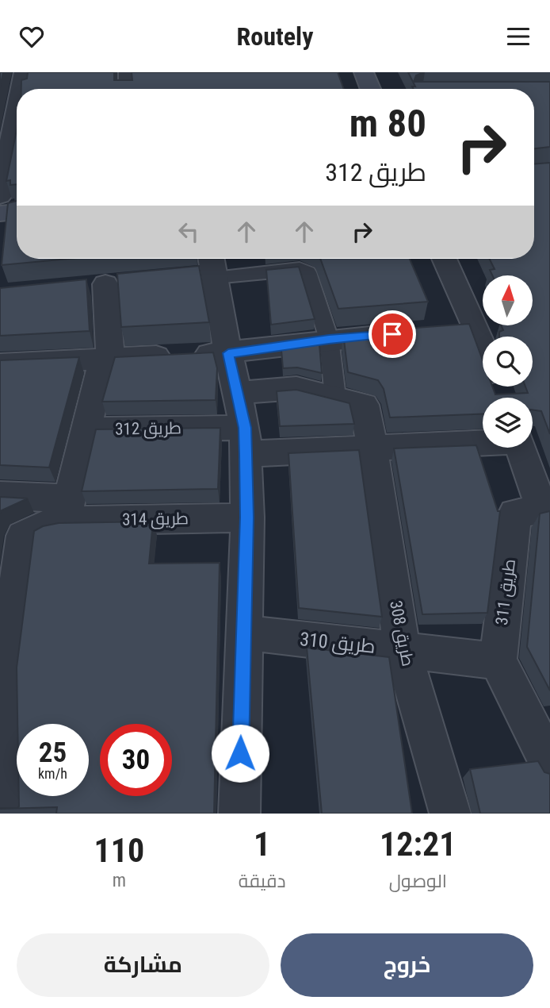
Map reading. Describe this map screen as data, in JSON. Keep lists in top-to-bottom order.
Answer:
{
  "streets": {
    "street": [
      "طريق 312",
      "طريق 314",
      "طريق 311",
      "طريق 308",
      "طريق 310"
    ]
  },
  "crossings": [
    ["طريق 311", "طريق 310"],
    ["طريق 308", "طريق 310"]
  ],
  "north": "top",
  "page": {
    "header": "Routely",
    "turn": ["80 m", "طريق 312"],
    "speed": "25 km/h",
    "limit": "30",
    "eta": [
      "12:21",
      "الوصول",
      "1",
      "دقيقة",
      "110",
      "m"
    ],
    "buttons": ["خروج", "مشاركة"]
  }
}
